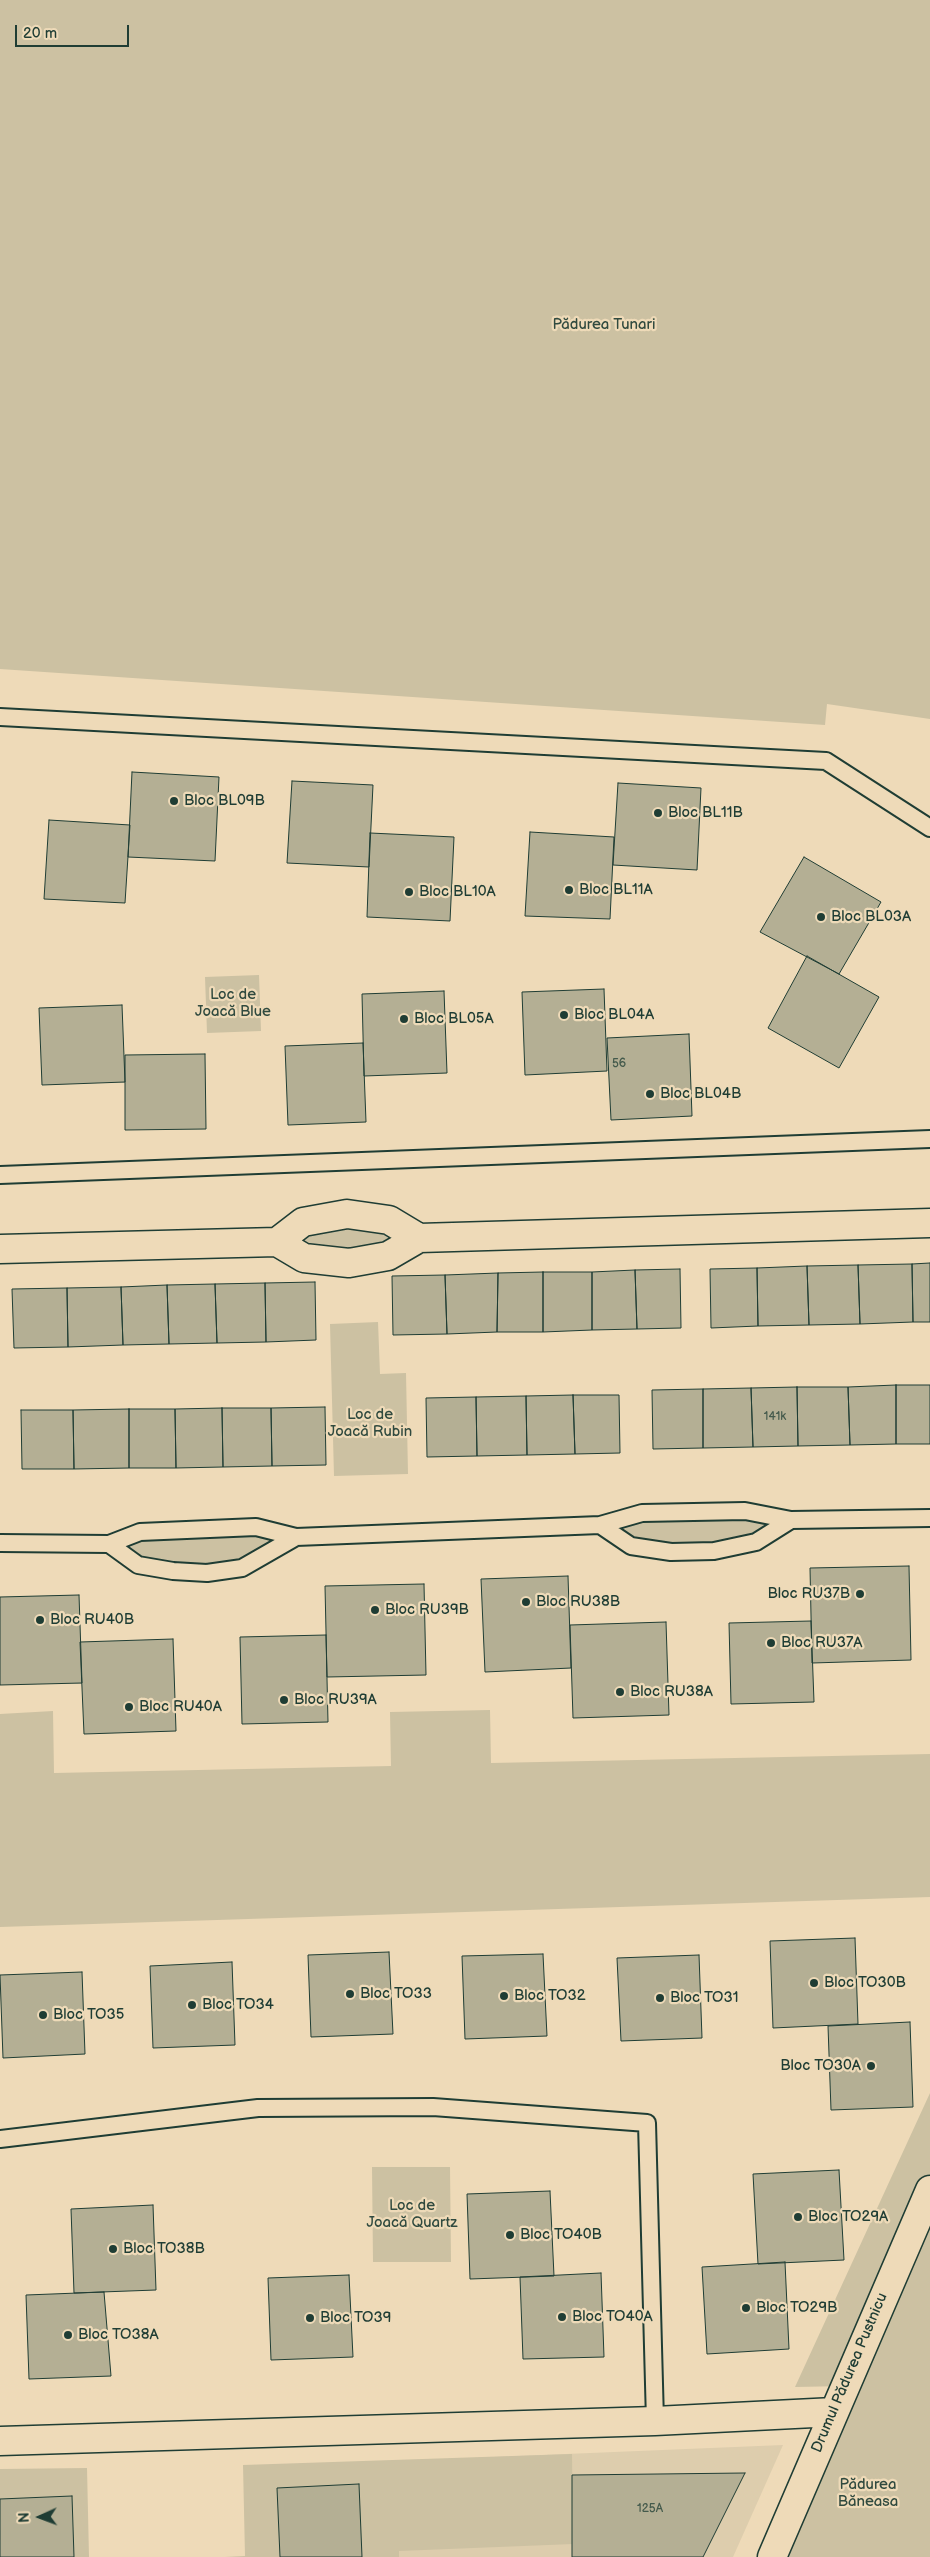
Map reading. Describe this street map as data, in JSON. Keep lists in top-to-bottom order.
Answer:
{
  "streets": {
    "street": ["Drumul Pădurea Pustnicu"]
  },
  "parks": [
    "Pădurea Tunari",
    "Loc de Joacă Blue",
    "Loc de Joacă Rubin",
    "Loc de Joacă Quartz",
    "Pădurea Băneasa"
  ],
  "places": [
    "Bloc BL09B",
    "Bloc BL11B",
    "Bloc BL11A",
    "Bloc BL10A",
    "Bloc BL03A",
    "Bloc BL04A",
    "Bloc BL05A",
    "Bloc BL04B",
    "Bloc RU37B",
    "Bloc RU38B",
    "Bloc RU39B",
    "Bloc RU40B",
    "Bloc RU37A",
    "Bloc RU38A",
    "Bloc RU39A",
    "Bloc RU40A",
    "Bloc TO30B",
    "Bloc TO33",
    "Bloc TO32",
    "Bloc TO31",
    "Bloc TO34",
    "Bloc TO35",
    "Bloc TO30A",
    "Bloc TO29A",
    "Bloc TO40B",
    "Bloc TO38B",
    "Bloc TO29B",
    "Bloc TO40A",
    "Bloc TO39",
    "Bloc TO38A"
  ],
  "house_numbers": ["56", "141k", "125A"],
  "scale_bar": "20 m",
  "north": "left"
}
